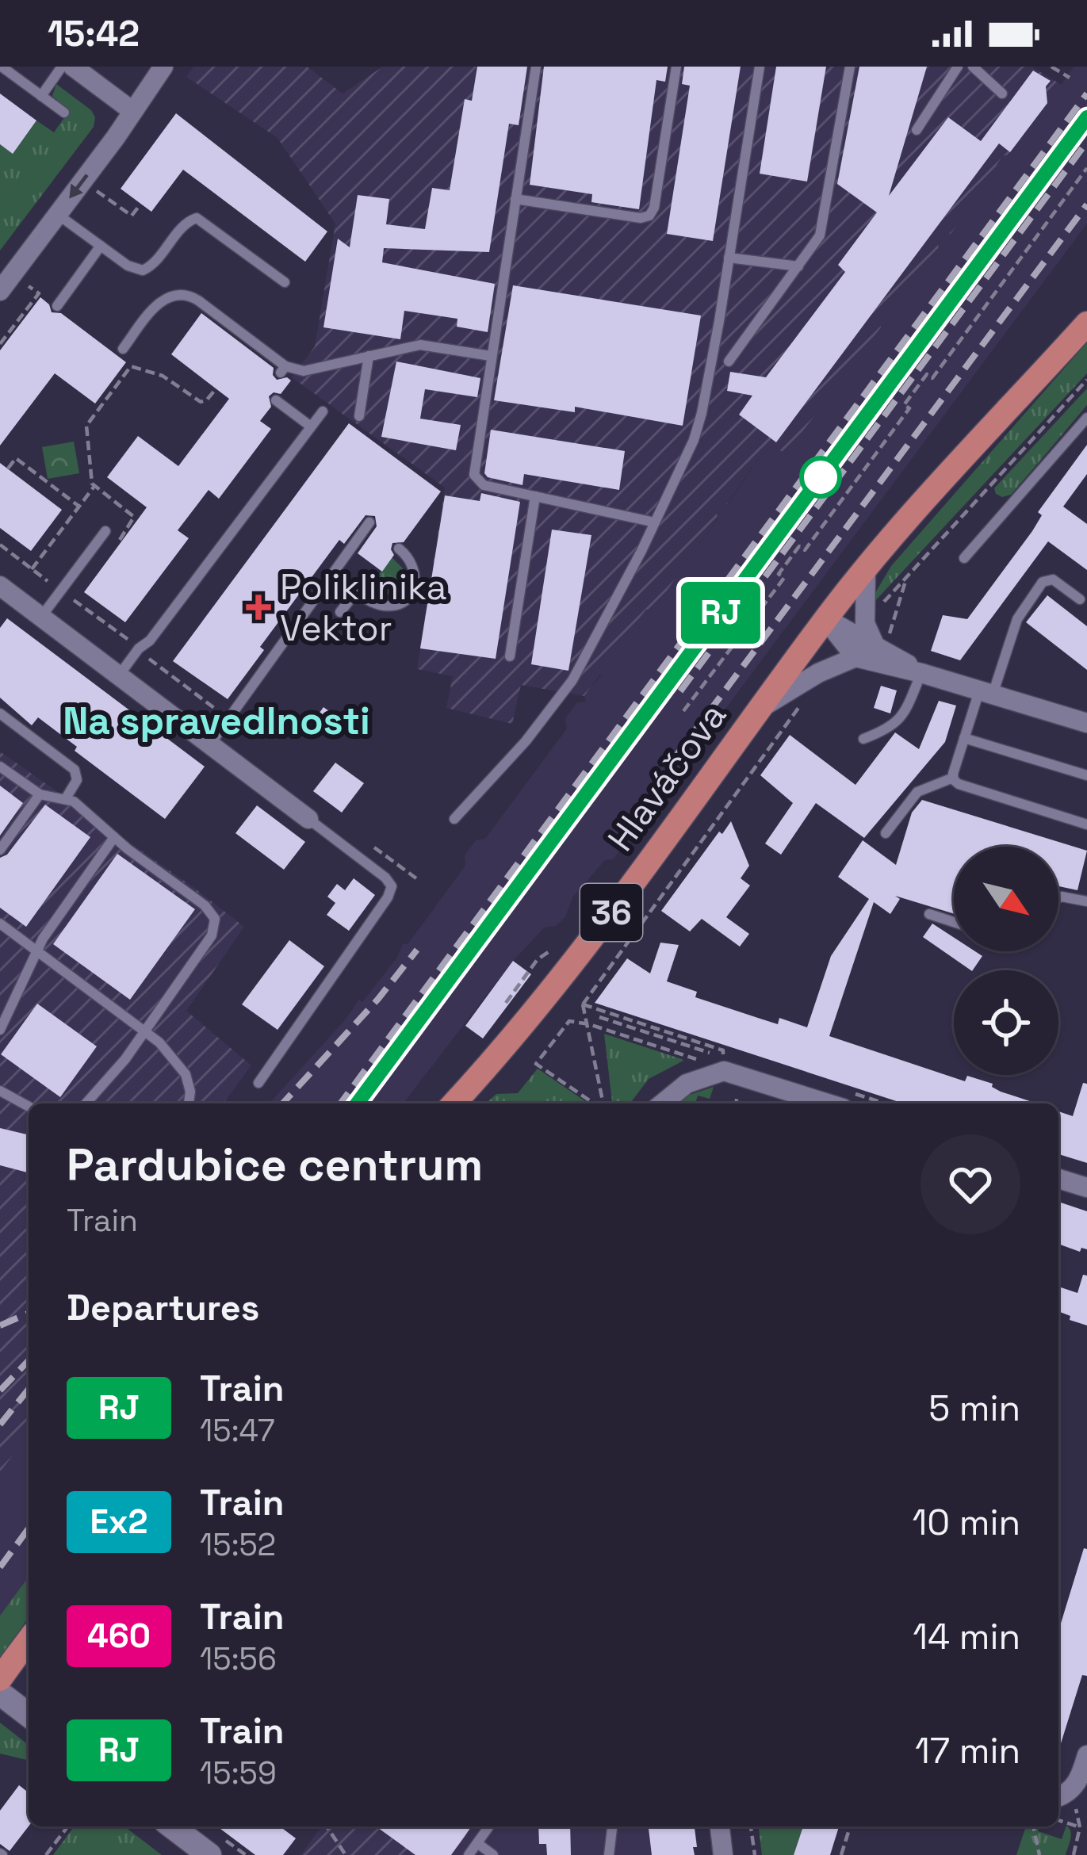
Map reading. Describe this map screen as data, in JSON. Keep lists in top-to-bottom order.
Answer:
{
  "streets": {
    "main road": ["Hlaváčova", "36"]
  },
  "districts": ["Na spravedlnosti"],
  "places": {
    "health": ["Poliklinika Vektor"]
  },
  "north": "bottom right",
  "page": {
    "status": "15:42",
    "on_map": "RJ",
    "heading": [
      ["Pardubice centrum", "Train"],
      "Departures"
    ],
    "list": [
      {
        "mark": "RJ",
        "name": "Train",
        "note": "15:47",
        "value": "5 min"
      },
      {
        "mark": "Ex2",
        "name": "Train",
        "note": "15:52",
        "value": "10 min"
      },
      {
        "mark": "460",
        "name": "Train",
        "note": "15:56",
        "value": "14 min"
      },
      {
        "mark": "RJ",
        "name": "Train",
        "note": "15:59",
        "value": "17 min"
      }
    ]
  }
}
